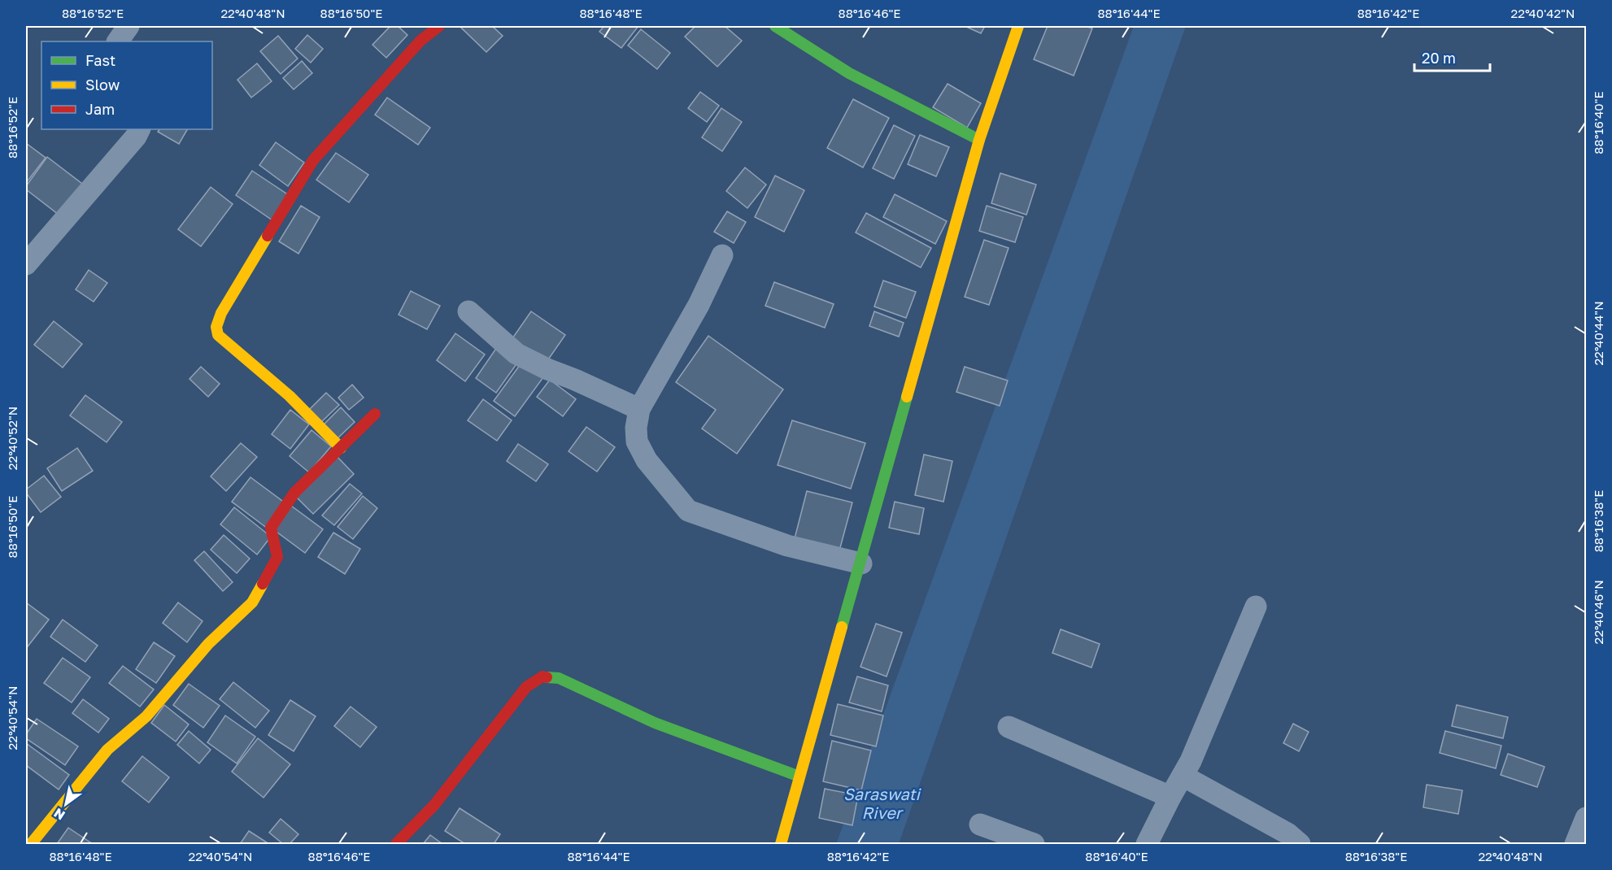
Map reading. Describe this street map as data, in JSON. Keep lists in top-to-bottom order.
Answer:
{
  "water": ["Saraswati River"],
  "legend": ["Fast", "Slow", "Jam"],
  "scale_bar": "20 m",
  "north": "bottom left",
  "coordinates": [
    "88°16'52\"E",
    "22°40'48\"N",
    "88°16'50\"E",
    "88°16'48\"E",
    "88°16'46\"E",
    "88°16'44\"E",
    "88°16'42\"E",
    "22°40'42\"N",
    "88°16'40\"E",
    "22°40'44\"N",
    "22°40'52\"N",
    "88°16'38\"E",
    "22°40'46\"N",
    "22°40'54\"N"
  ]
}
